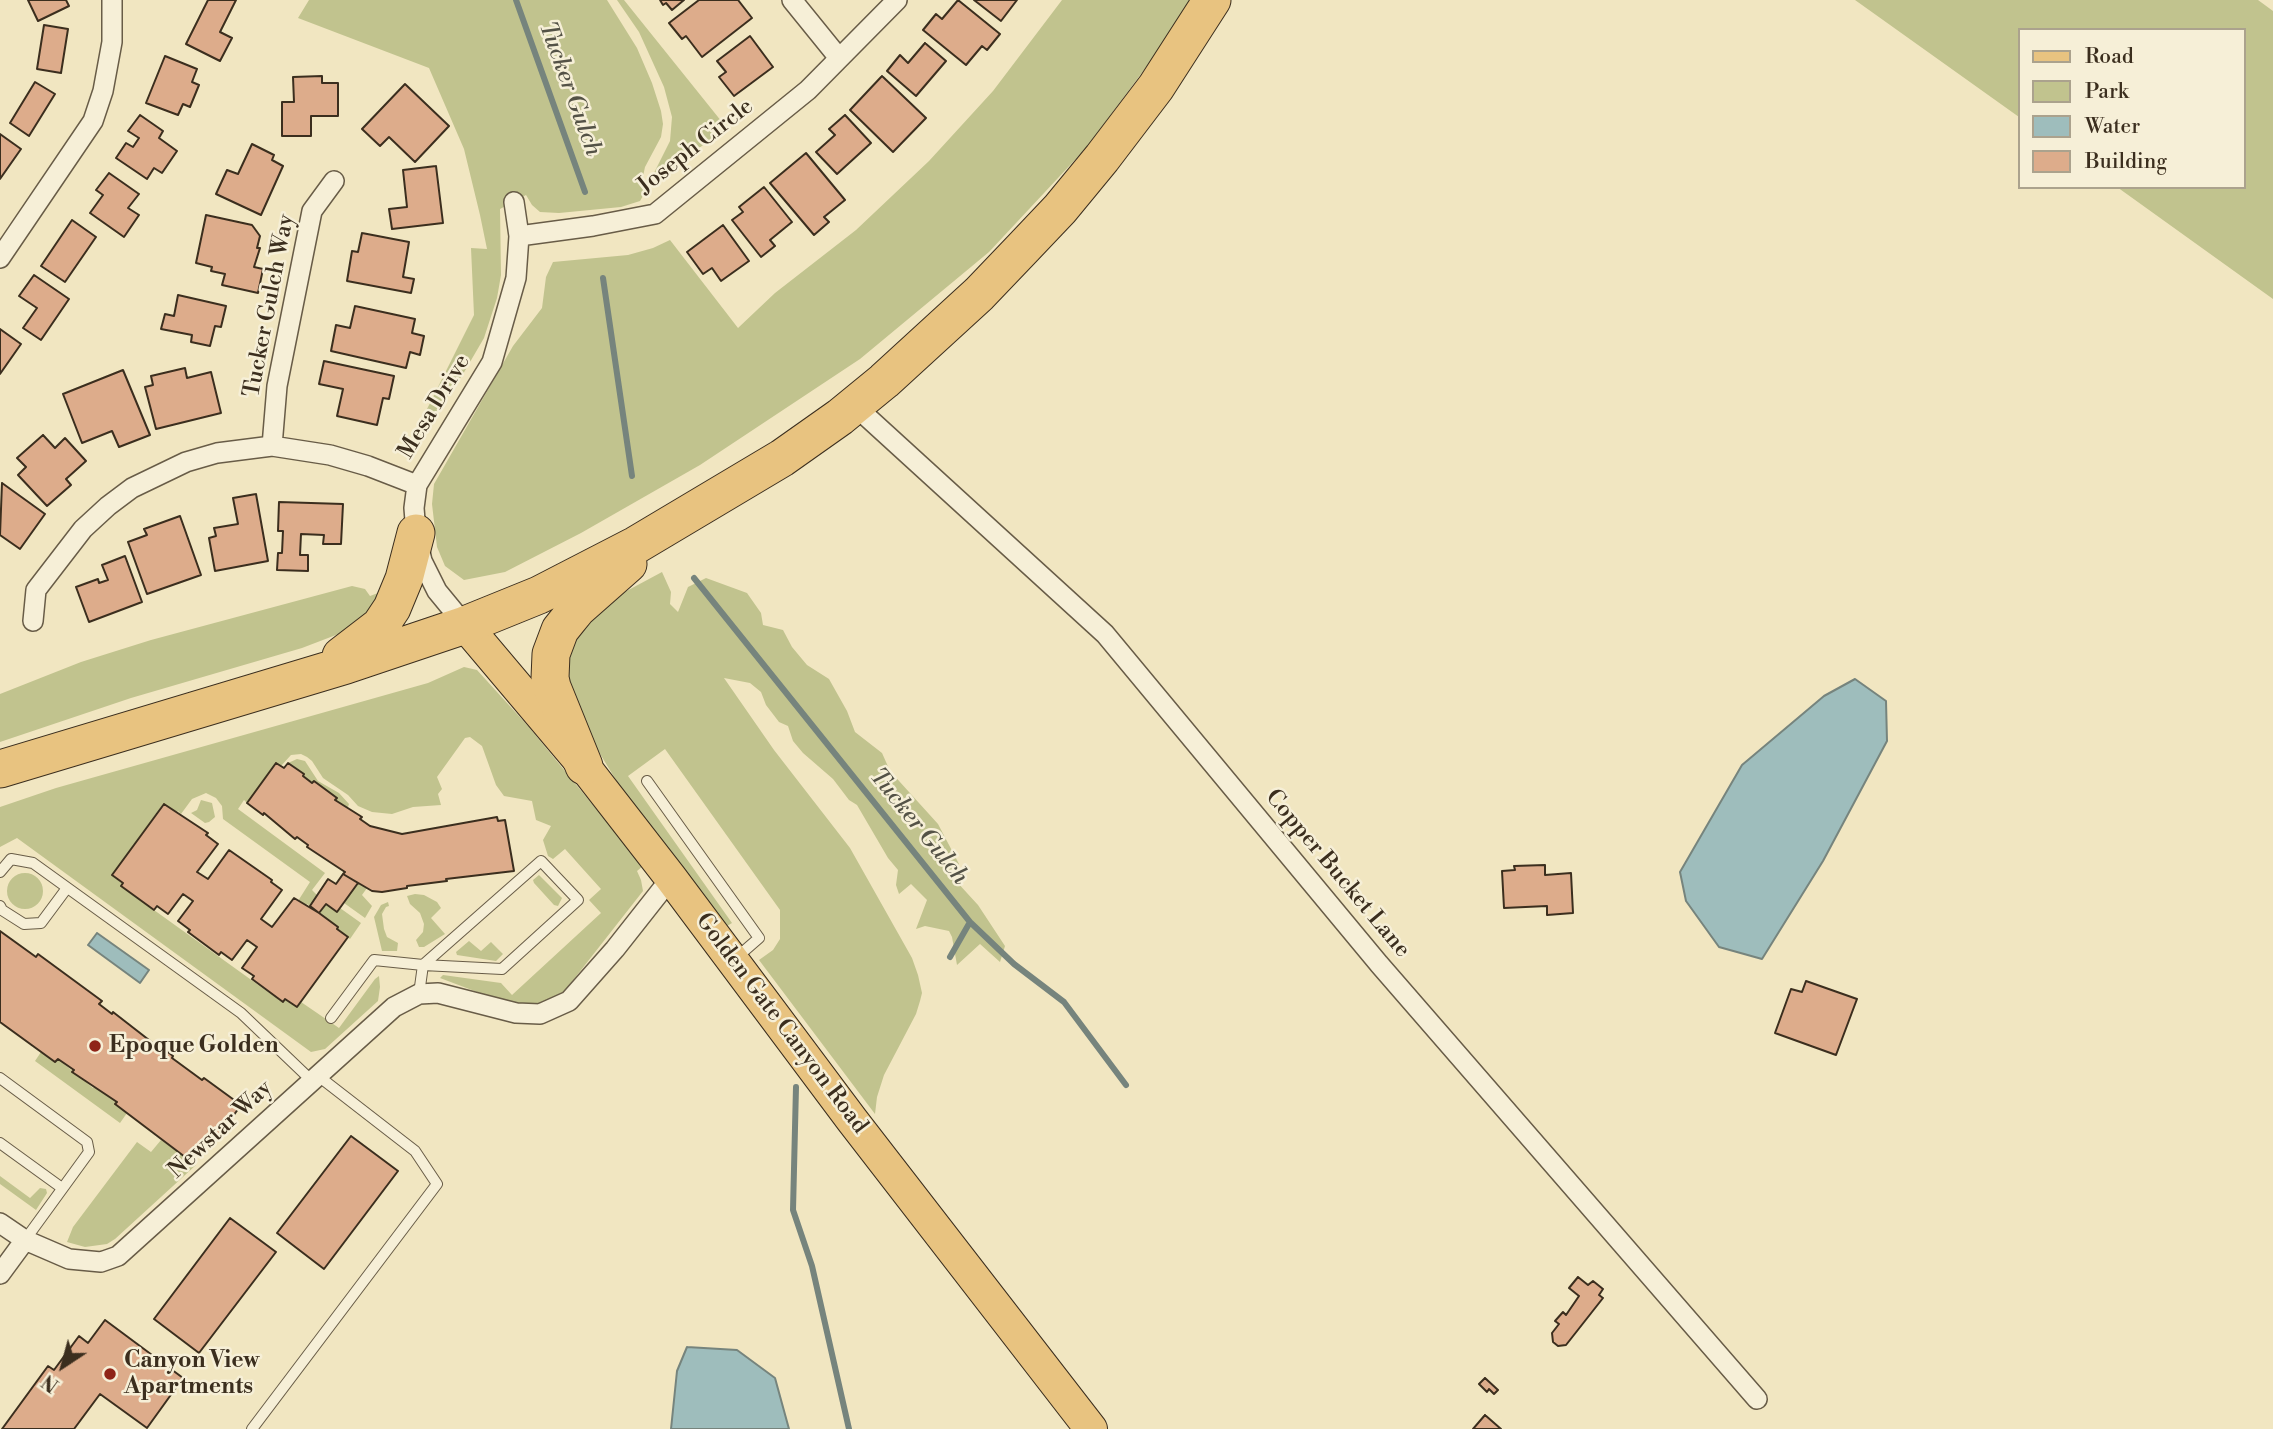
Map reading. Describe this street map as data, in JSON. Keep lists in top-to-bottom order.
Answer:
{
  "streets": {
    "main road": ["Golden Gate Canyon Road"],
    "street": [
      "Joseph Circle",
      "Tucker Gulch Way",
      "Mesa Drive",
      "Copper Bucket Lane",
      "Newstar Way"
    ]
  },
  "crossings": [
    ["Joseph Circle", "Mesa Drive"],
    ["Mesa Drive", "Golden Gate Canyon Road"]
  ],
  "water": ["Tucker Gulch"],
  "places": ["Epoque Golden", "Canyon View Apartments"],
  "legend": [
    "Road",
    "Park",
    "Water",
    "Building"
  ],
  "north": "bottom left"
}
